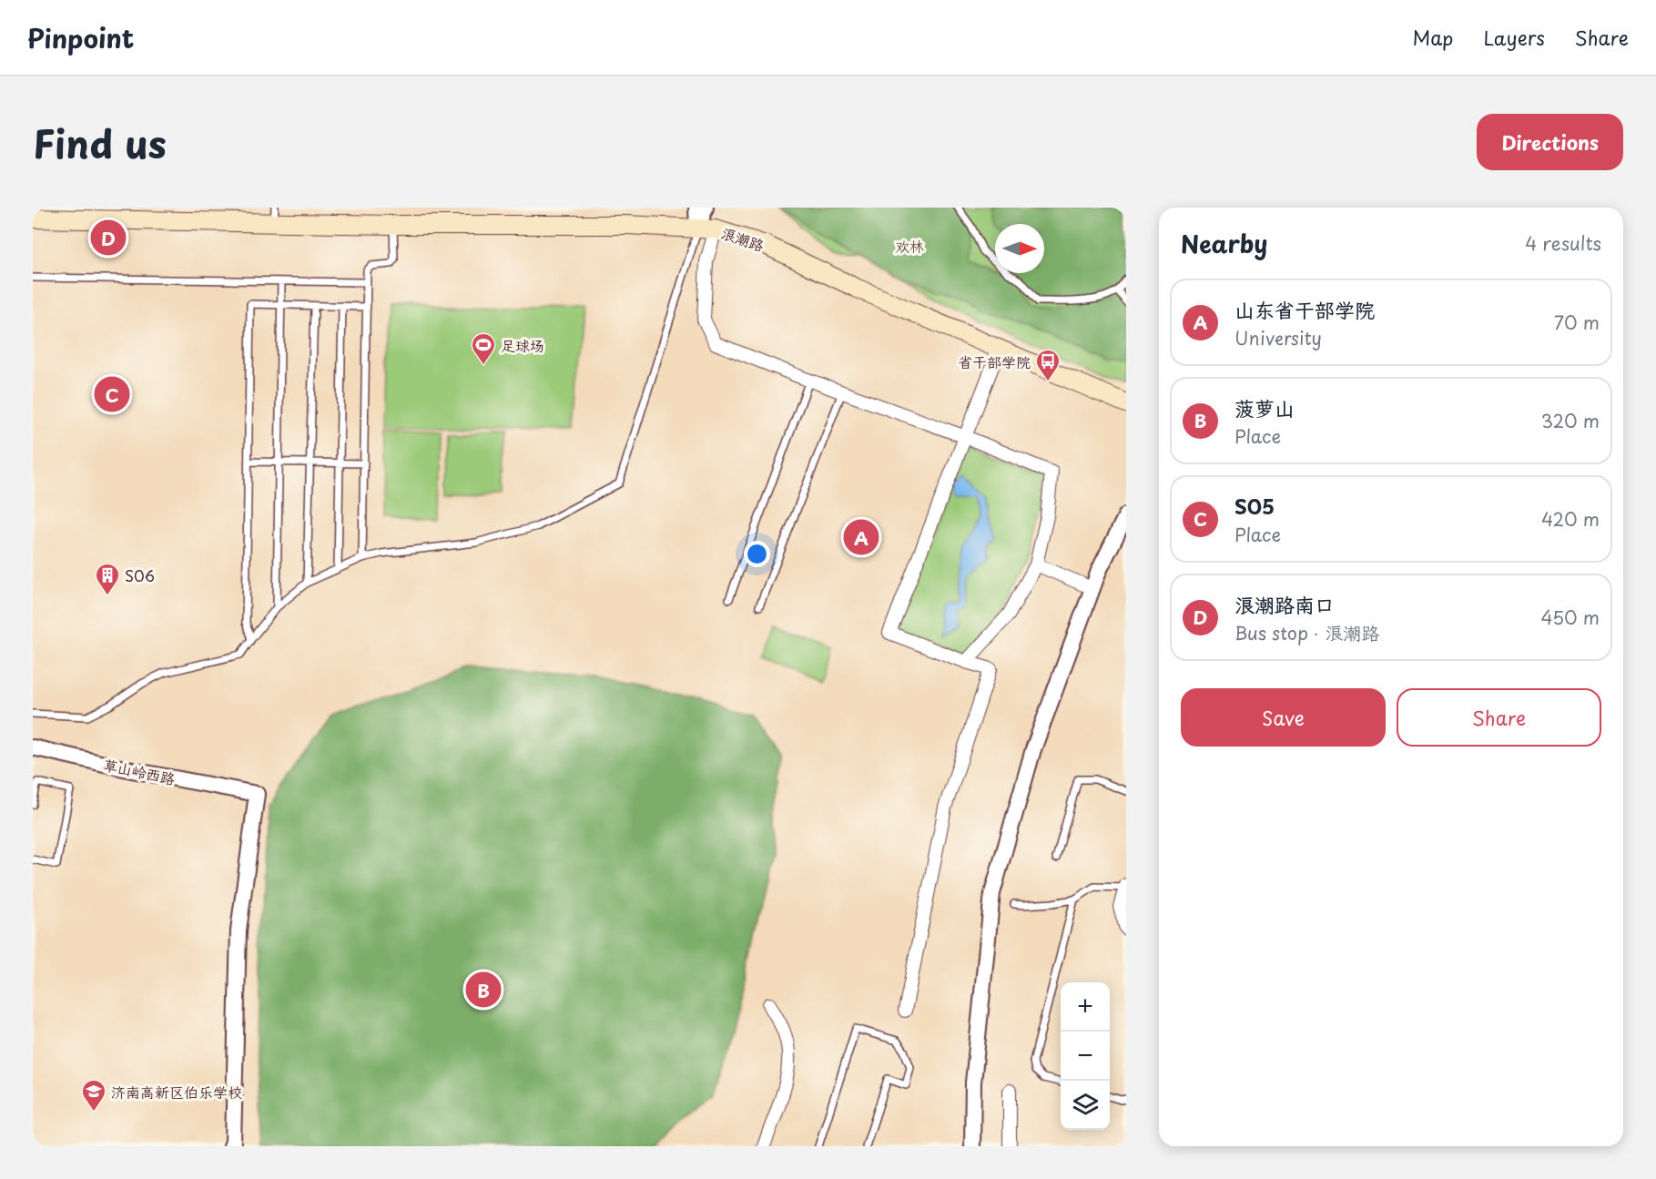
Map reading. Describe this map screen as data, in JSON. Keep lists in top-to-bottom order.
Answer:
{
  "streets": {
    "main road": ["浪潮路"],
    "street": ["草山岭西路"]
  },
  "parks": ["欢林"],
  "places": {
    "sports": ["足球场"],
    "bus stop": ["省干部学院"],
    "building": ["S06"],
    "school or university": ["济南高新区伯乐学校"]
  },
  "north": "right",
  "page": {
    "header": "Pinpoint",
    "nav": ["Map", "Layers", "Share"],
    "title": "Find us",
    "buttons": [
      "Directions",
      ["Save", "Share"]
    ],
    "heading": ["Nearby", "4 results"],
    "pins": [
      "D",
      "C",
      "A",
      "B"
    ],
    "list": [
      {
        "mark": "A",
        "name": "山东省干部学院",
        "note": "University",
        "value": "70 m"
      },
      {
        "mark": "B",
        "name": "菠萝山",
        "note": "Place",
        "value": "320 m"
      },
      {
        "mark": "C",
        "name": "S05",
        "note": "Place",
        "value": "420 m"
      },
      {
        "mark": "D",
        "name": "浪潮路南口",
        "note": "Bus stop · 浪潮路",
        "value": "450 m"
      }
    ],
    "map_buttons": ["+", "−"]
  }
}
